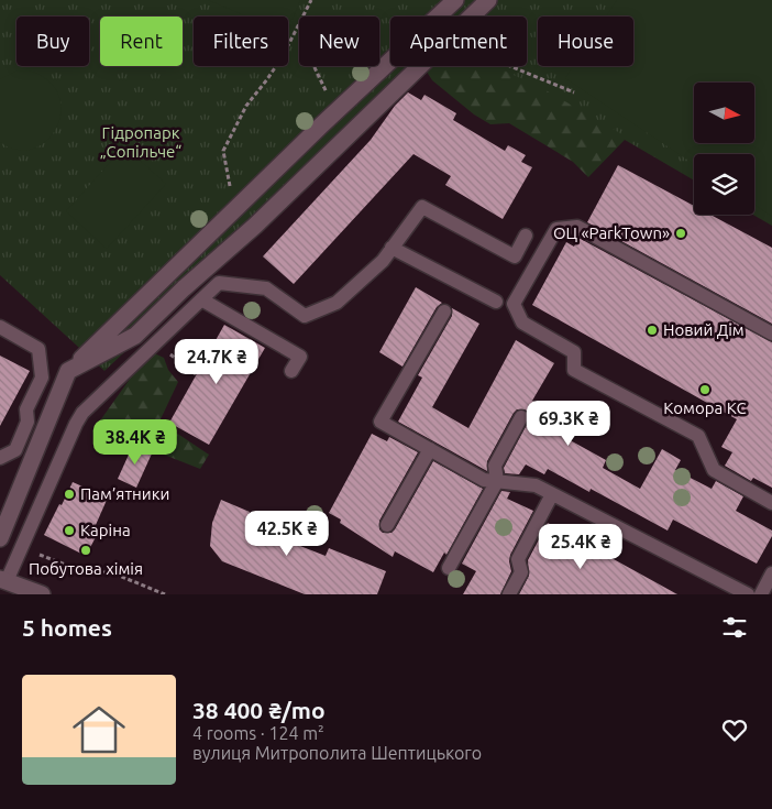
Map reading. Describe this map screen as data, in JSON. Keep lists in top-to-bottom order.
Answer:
{
  "parks": ["Гідропарк „Сопільче“"],
  "places": [
    "ОЦ «ParkTown»",
    "Новий Дім",
    "Комора КС",
    "Пам’ятники",
    "Каріна",
    "Побутова хімія"
  ],
  "north": "right",
  "page": {
    "chip": [
      "Buy",
      "Rent",
      "Filters",
      "New",
      "Apartment",
      "House"
    ],
    "price": [
      "24.7K ₴",
      "69.3K ₴",
      "38.4K ₴",
      "42.5K ₴",
      "25.4K ₴"
    ],
    "heading": "5 homes",
    "list": [
      {
        "name": "38 400 ₴/mo",
        "note": "4 rooms · 124 m² · вулиця Митрополита Шептицького"
      }
    ]
  }
}
